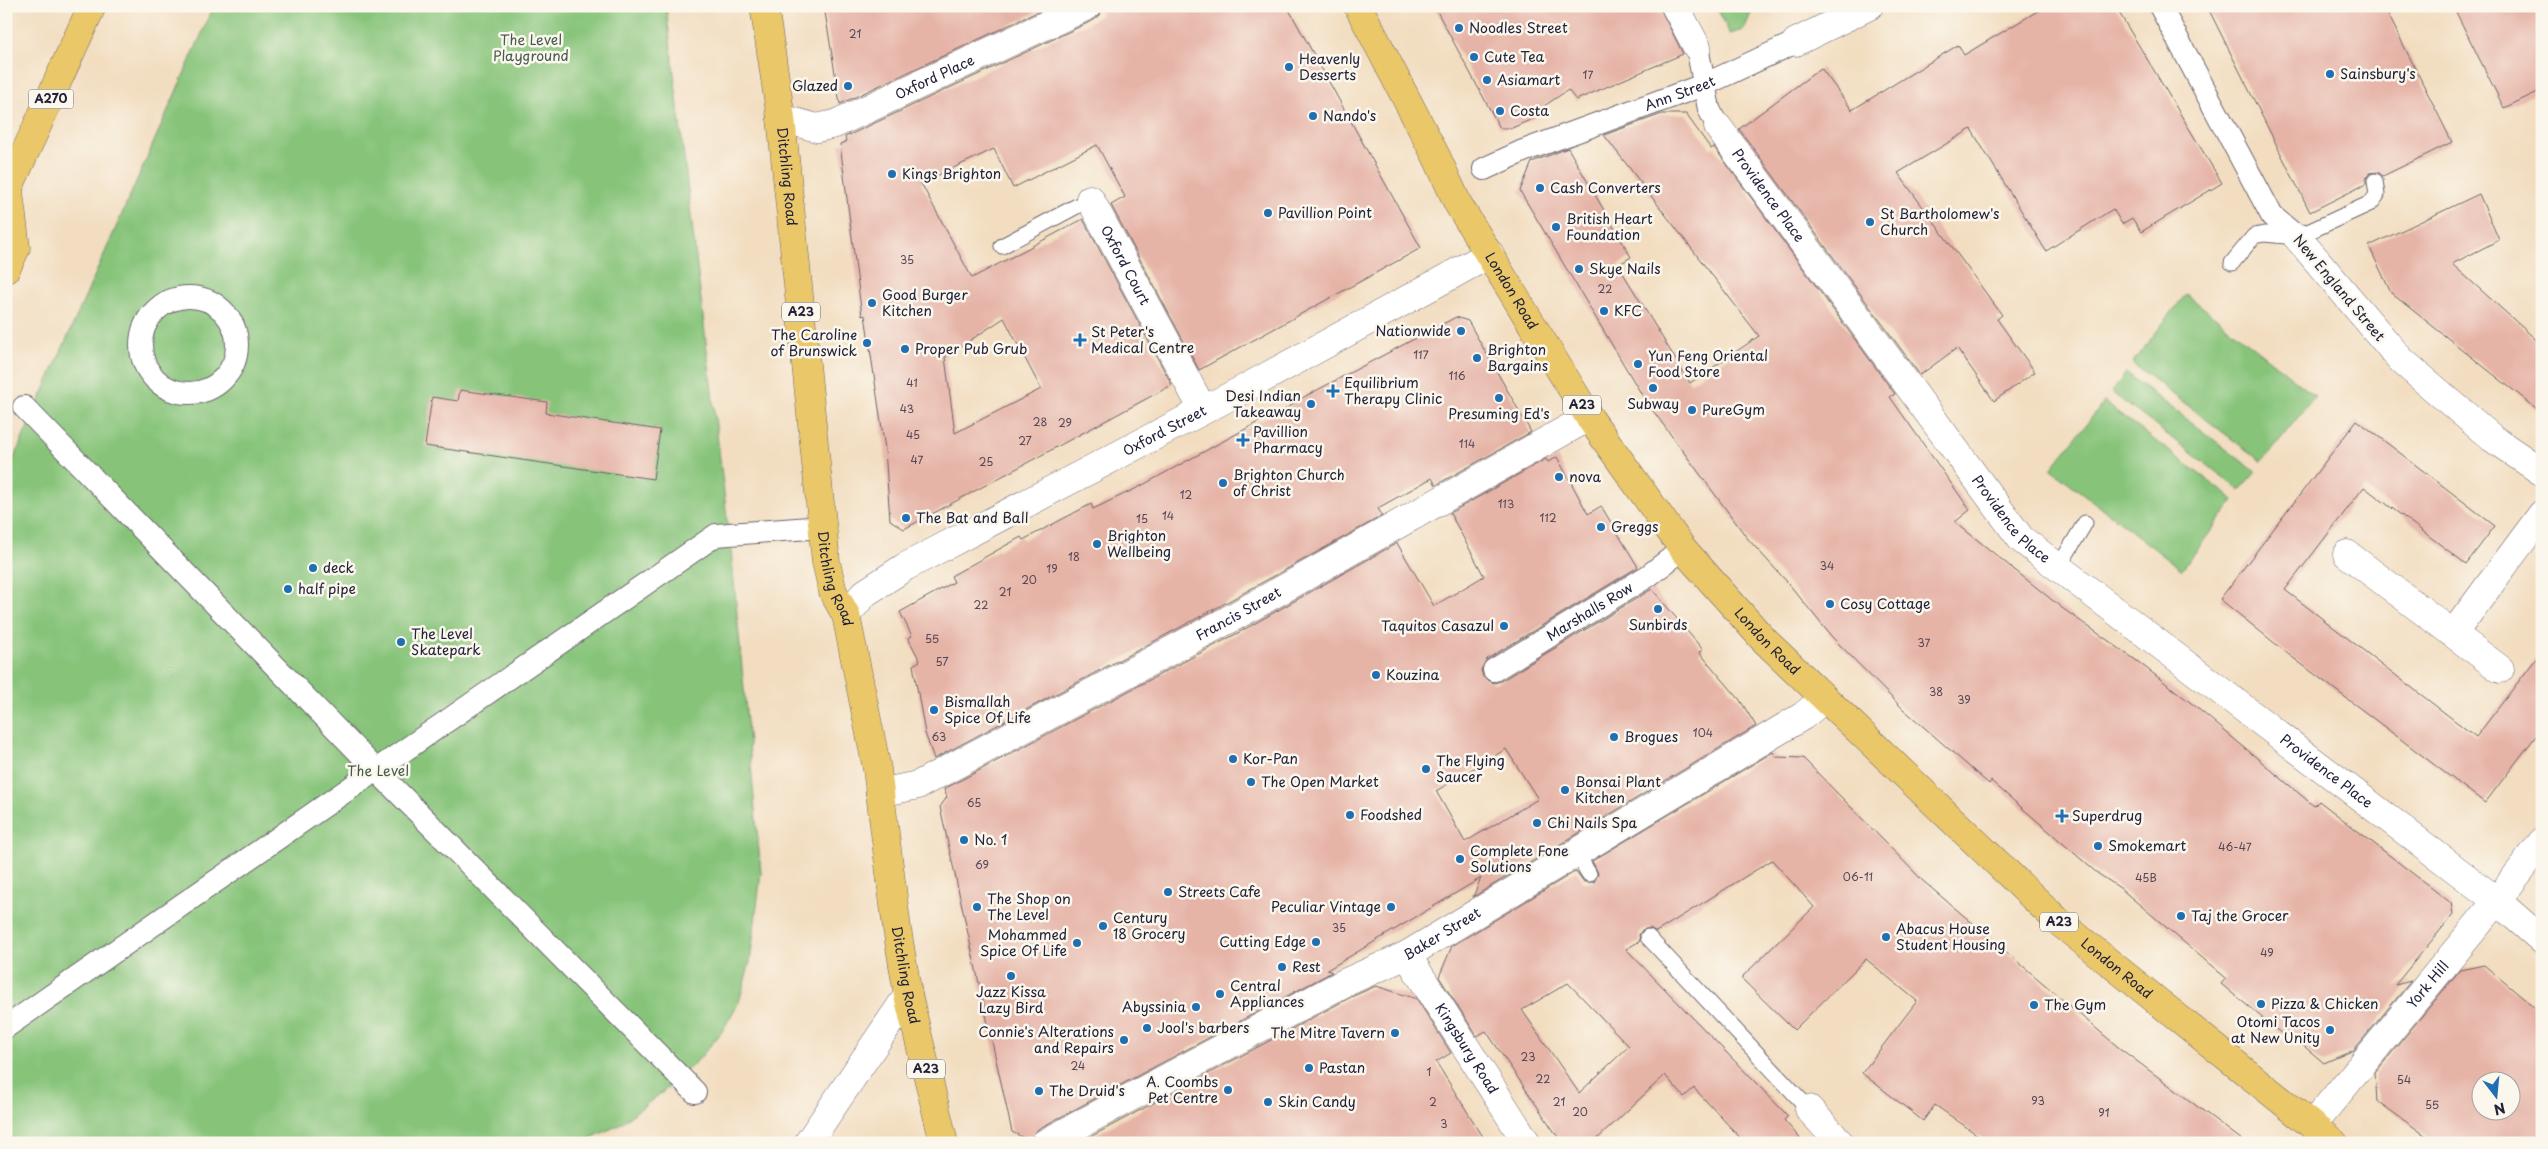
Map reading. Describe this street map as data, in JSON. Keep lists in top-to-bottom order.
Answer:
{
  "streets": {
    "main road": [
      "A270",
      "Ditchling Road",
      "London Road",
      "A23"
    ],
    "street": [
      "Oxford Place",
      "Ann Street",
      "Providence Place",
      "Oxford Court",
      "New England Street",
      "Oxford Street",
      "Marshalls Row",
      "Francis Street",
      "Baker Street",
      "York Hill",
      "Kingsbury Road"
    ]
  },
  "crossings": [
    ["Oxford Place", "Ditchling Road"],
    ["Ann Street", "Providence Place"],
    ["Ditchling Road", "Oxford Street"],
    ["Ditchling Road", "Francis Street"],
    ["Providence Place", "York Hill"],
    ["Oxford Court", "Oxford Street"],
    ["London Road", "Oxford Street"],
    ["London Road", "Marshalls Row"],
    ["London Road", "Francis Street"],
    ["London Road", "Baker Street"],
    ["London Road", "York Hill"],
    ["Baker Street", "Kingsbury Road"]
  ],
  "parks": ["The Level Playground", "The Level"],
  "places": {
    "other": [
      "Noodles Street",
      "Cute Tea",
      "Heavenly Desserts",
      "Sainsbury's",
      "Asiamart",
      "Glazed",
      "Costa",
      "Nando's",
      "Kings Brighton",
      "Cash Converters",
      "Pavillion Point",
      "St Bartholomew's Church",
      "British Heart Foundation",
      "Skye Nails",
      "Good Burger Kitchen",
      "KFC",
      "Nationwide",
      "The Caroline of Brunswick",
      "Proper Pub Grub",
      "Brighton Bargains",
      "Yun Feng Oriental Food Store",
      "Subway",
      "Presuming Ed's",
      "Desi Indian Takeaway",
      "PureGym",
      "nova",
      "Brighton Church of Christ",
      "The Bat and Ball",
      "Greggs",
      "Brighton Wellbeing",
      "deck",
      "half pipe",
      "Cosy Cottage",
      "Sunbirds",
      "Taquitos Casazul",
      "The Level Skatepark",
      "Kouzina",
      "Bismallah Spice Of Life",
      "Brogues",
      "Kor-Pan",
      "The Flying Saucer",
      "The Open Market",
      "Bonsai Plant Kitchen",
      "Foodshed",
      "Chi Nails Spa",
      "No. 1",
      "Smokemart",
      "Complete Fone Solutions",
      "Streets Cafe",
      "The Shop on The Level",
      "Peculiar Vintage",
      "Taj the Grocer",
      "Century 18 Grocery",
      "Abacus House Student Housing",
      "Cutting Edge",
      "Mohammed Spice Of Life",
      "Rest",
      "Jazz Kissa Lazy Bird",
      "Central Appliances",
      "Pizza & Chicken",
      "The Gym",
      "Abyssinia",
      "Jool's barbers",
      "Otomi Tacos at New Unity",
      "The Mitre Tavern",
      "Connie's Alterations and Repairs",
      "Pastan",
      "A. Coombs Pet Centre",
      "The Druid's",
      "Skin Candy"
    ],
    "health": [
      "St Peter's Medical Centre",
      "Equilibrium Therapy Clinic",
      "Pavillion Pharmacy",
      "Superdrug"
    ]
  },
  "house_numbers": [
    "21",
    "17",
    "35",
    "22",
    "117",
    "116",
    "41",
    "43",
    "28",
    "29",
    "45",
    "27",
    "114",
    "47",
    "25",
    "12",
    "113",
    "14",
    "112",
    "15",
    "18",
    "34",
    "19",
    "20",
    "21",
    "22",
    "55",
    "37",
    "57",
    "38",
    "39",
    "104",
    "63",
    "65",
    "46-47",
    "69",
    "06-11",
    "45B",
    "35",
    "49",
    "23",
    "24",
    "1",
    "22",
    "54",
    "93",
    "2",
    "21",
    "55",
    "20",
    "91",
    "3"
  ],
  "north": "bottom"
}
